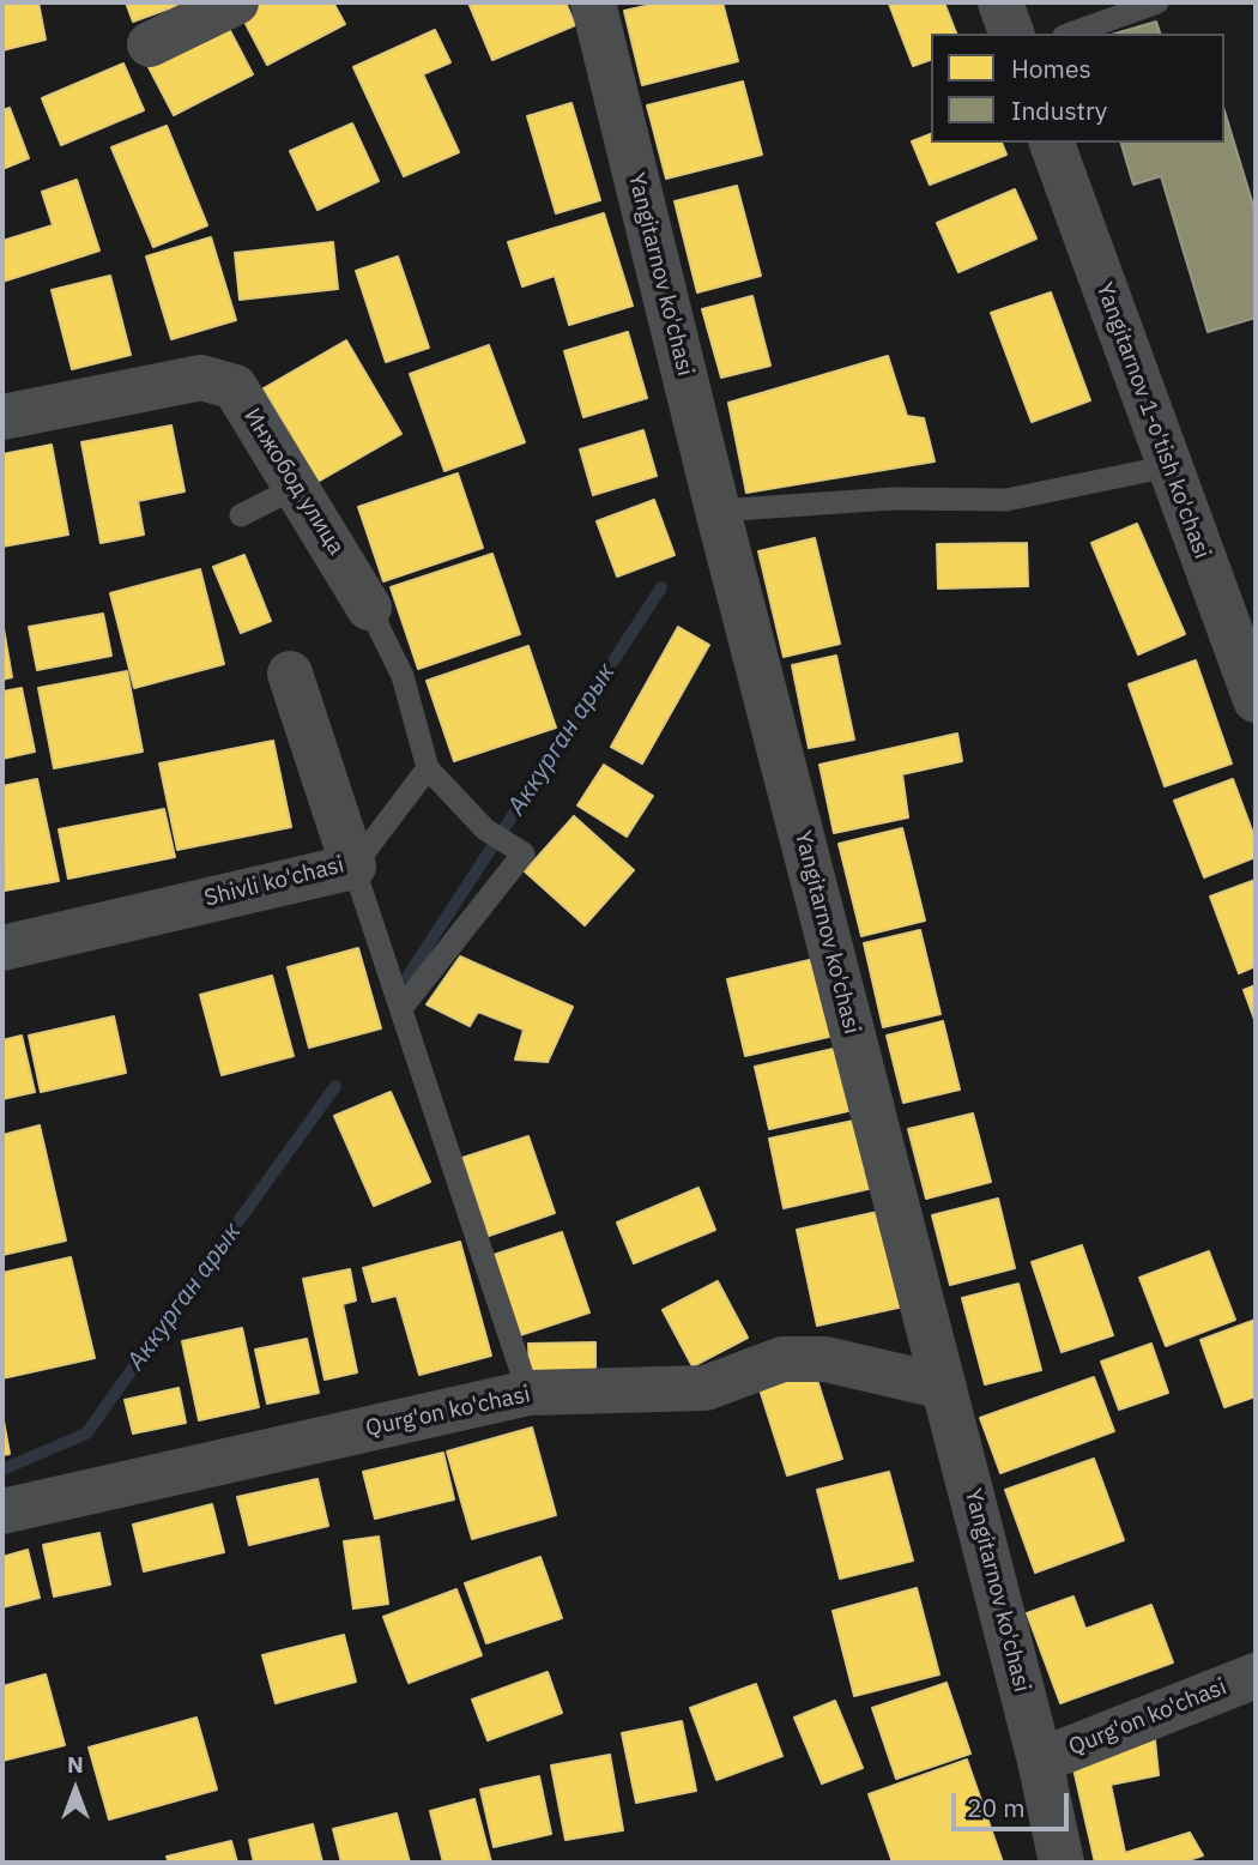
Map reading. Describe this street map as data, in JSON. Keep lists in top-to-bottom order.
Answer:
{
  "streets": {
    "street": [
      "Yangitarnov ko'chasi",
      "Yangitarnov 1-o'tish ko'chasi",
      "Инжобод улица",
      "Shivli ko'chasi",
      "Qurg'on ko'chasi"
    ]
  },
  "crossings": [
    ["Yangitarnov ko'chasi", "Qurg'on ko'chasi"]
  ],
  "water": ["Аккурган арык"],
  "legend": ["Homes", "Industry"],
  "scale_bar": "20 m",
  "north": "top"
}
